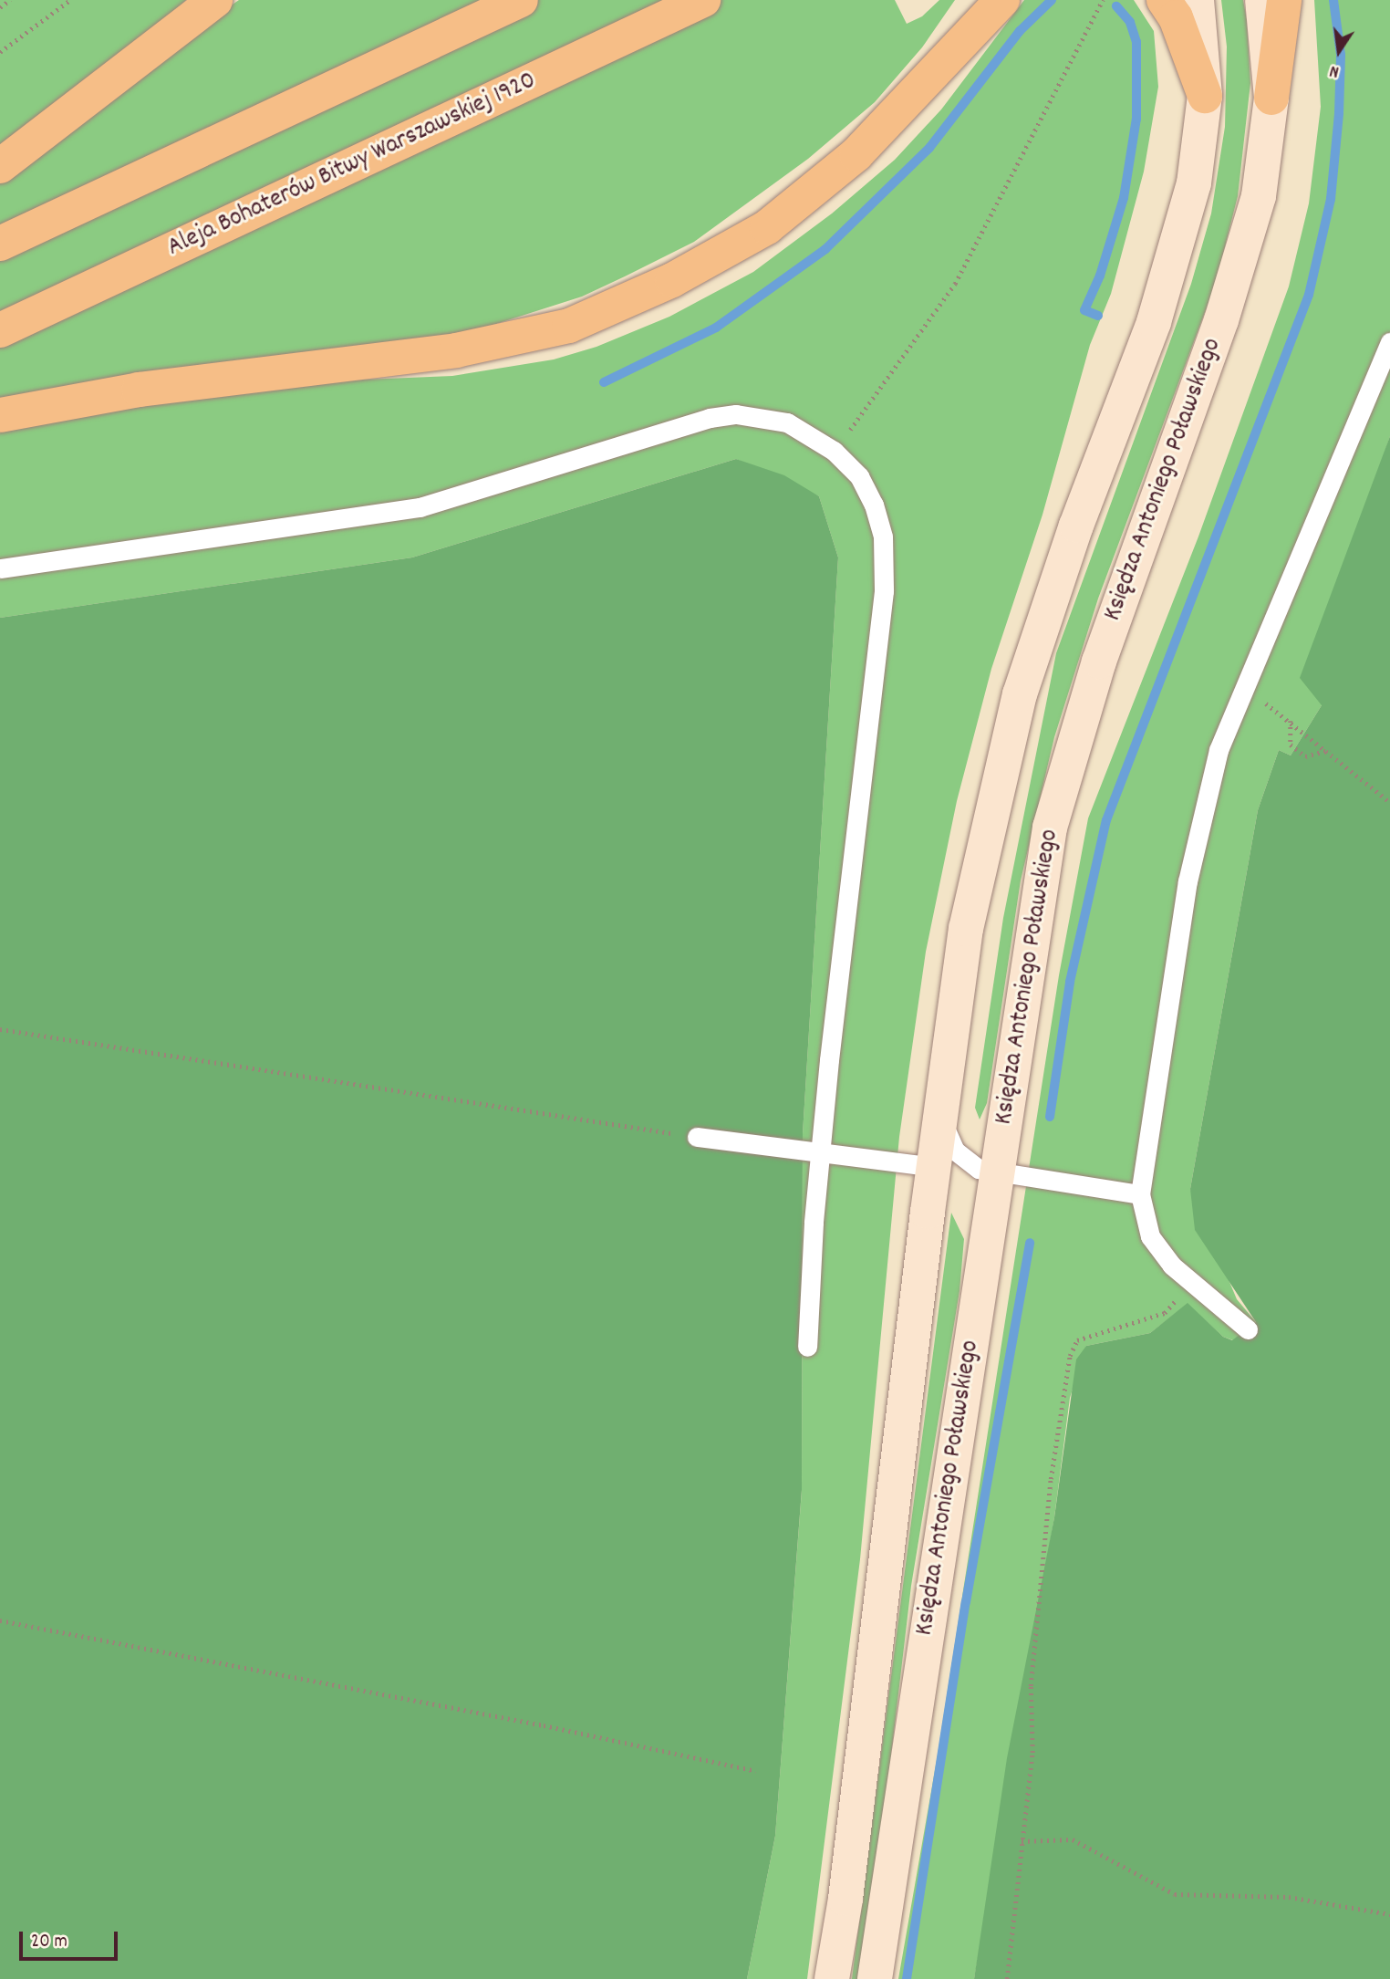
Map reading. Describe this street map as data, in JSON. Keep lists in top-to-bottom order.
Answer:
{
  "streets": {
    "highway": ["Aleja Bohaterów Bitwy Warszawskiej 1920"],
    "main road": ["Księdza Antoniego Poławskiego"]
  },
  "scale_bar": "20 m",
  "north": "bottom"
}
